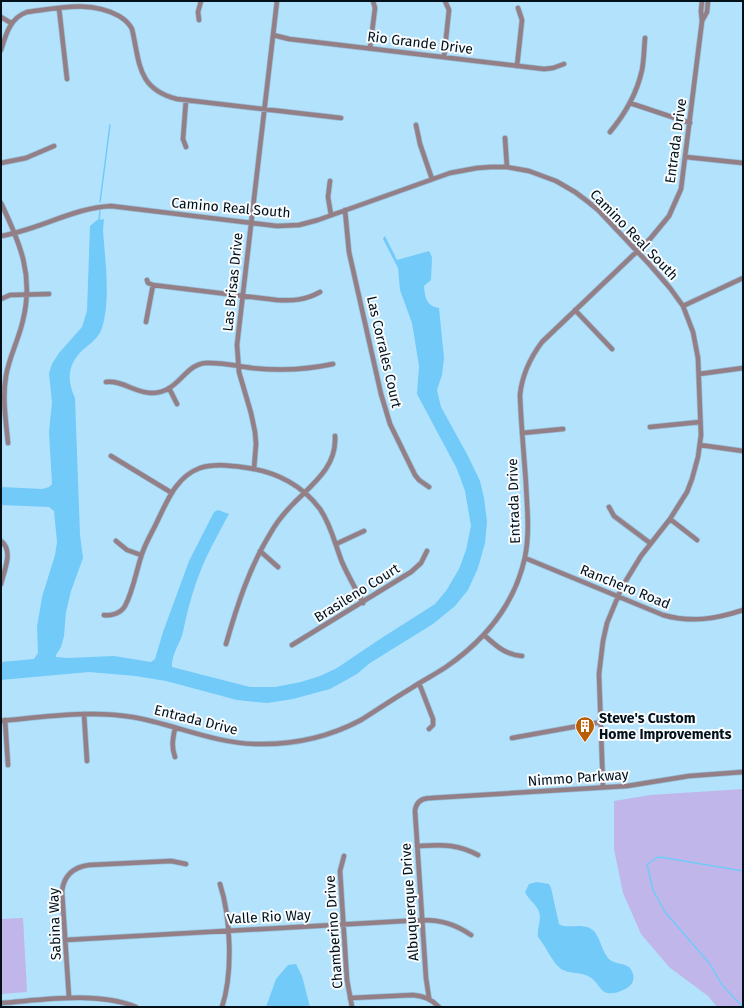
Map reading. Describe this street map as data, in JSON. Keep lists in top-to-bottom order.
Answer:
{
  "streets": {
    "street": [
      "Rio Grande Drive",
      "Entrada Drive",
      "Camino Real South",
      "Las Brisas Drive",
      "Las Corrales Court",
      "Ranchero Road",
      "Brasileno Court",
      "Nimmo Parkway",
      "Albuquerque Drive",
      "Valle Rio Way",
      "Sabina Way",
      "Chamberino Drive"
    ]
  },
  "crossings": [
    ["Rio Grande Drive", "Las Brisas Drive"],
    ["Entrada Drive", "Camino Real South"],
    ["Entrada Drive", "Ranchero Road"],
    ["Camino Real South", "Las Brisas Drive"],
    ["Camino Real South", "Las Corrales Court"],
    ["Camino Real South", "Ranchero Road"],
    ["Camino Real South", "Nimmo Parkway"],
    ["Nimmo Parkway", "Albuquerque Drive"],
    ["Albuquerque Drive", "Valle Rio Way"],
    ["Valle Rio Way", "Sabina Way"],
    ["Valle Rio Way", "Chamberino Drive"]
  ],
  "places": {
    "building": ["Steve's Custom Home Improvements"]
  }
}
